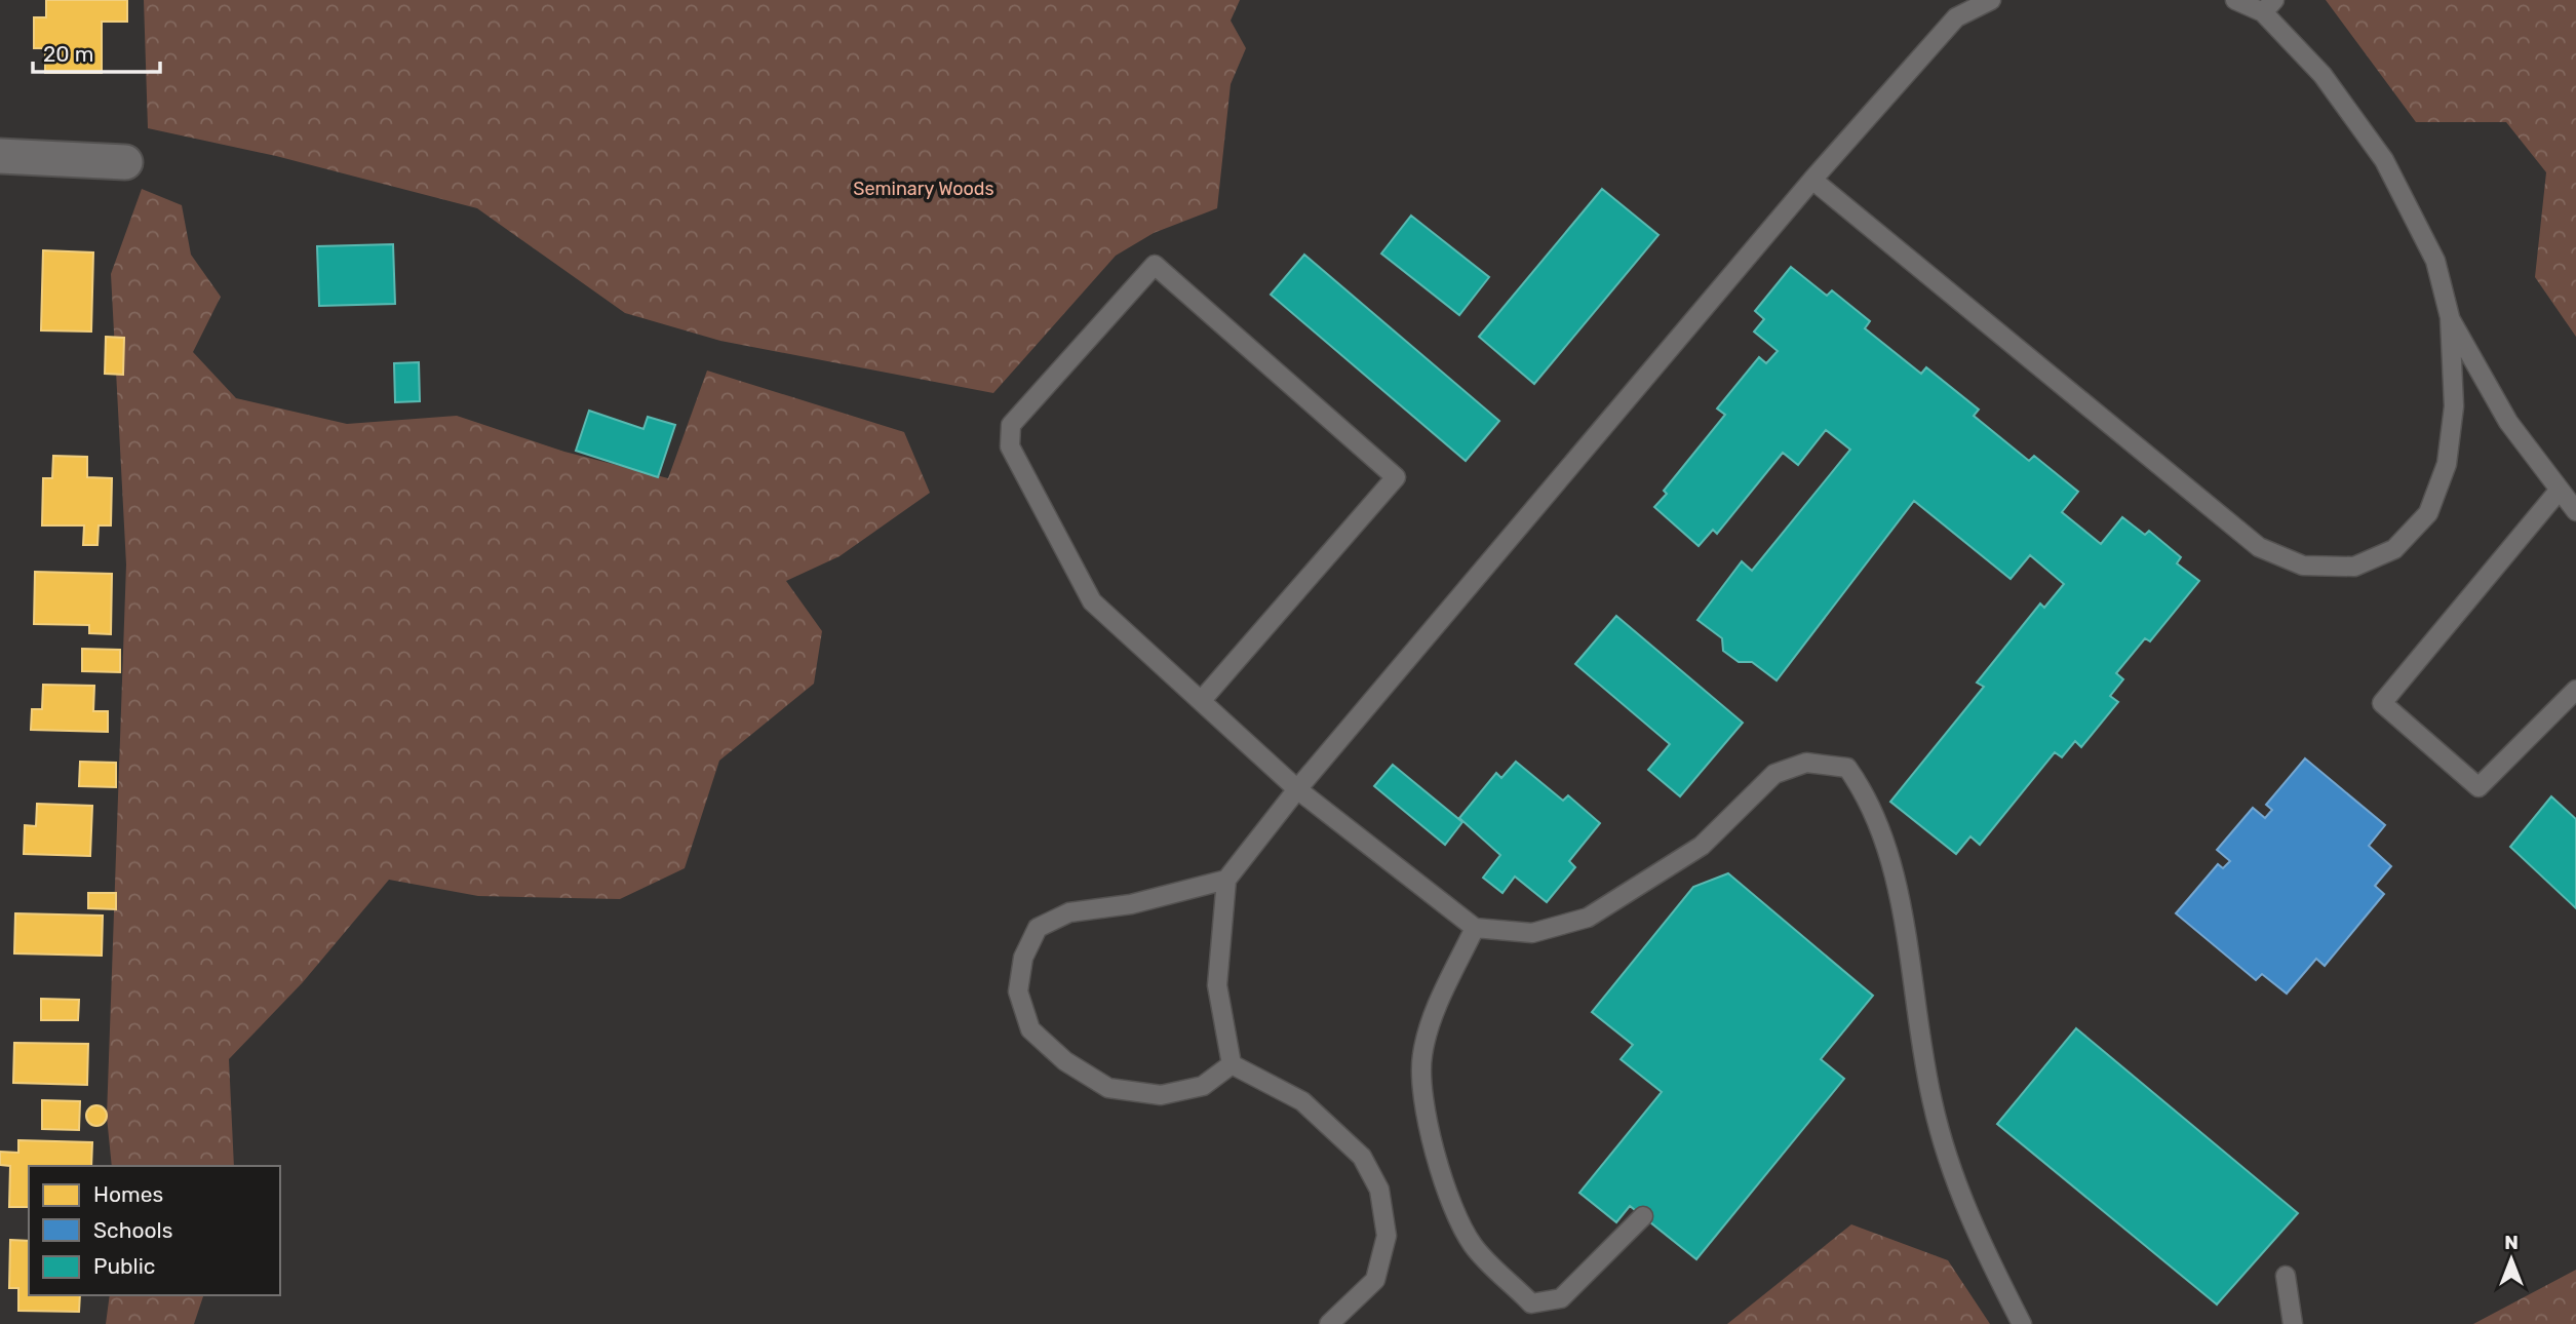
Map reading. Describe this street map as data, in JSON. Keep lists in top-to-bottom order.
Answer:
{
  "parks": ["Seminary Woods"],
  "legend": ["Homes", "Schools", "Public"],
  "scale_bar": "20 m",
  "north": "top"
}
